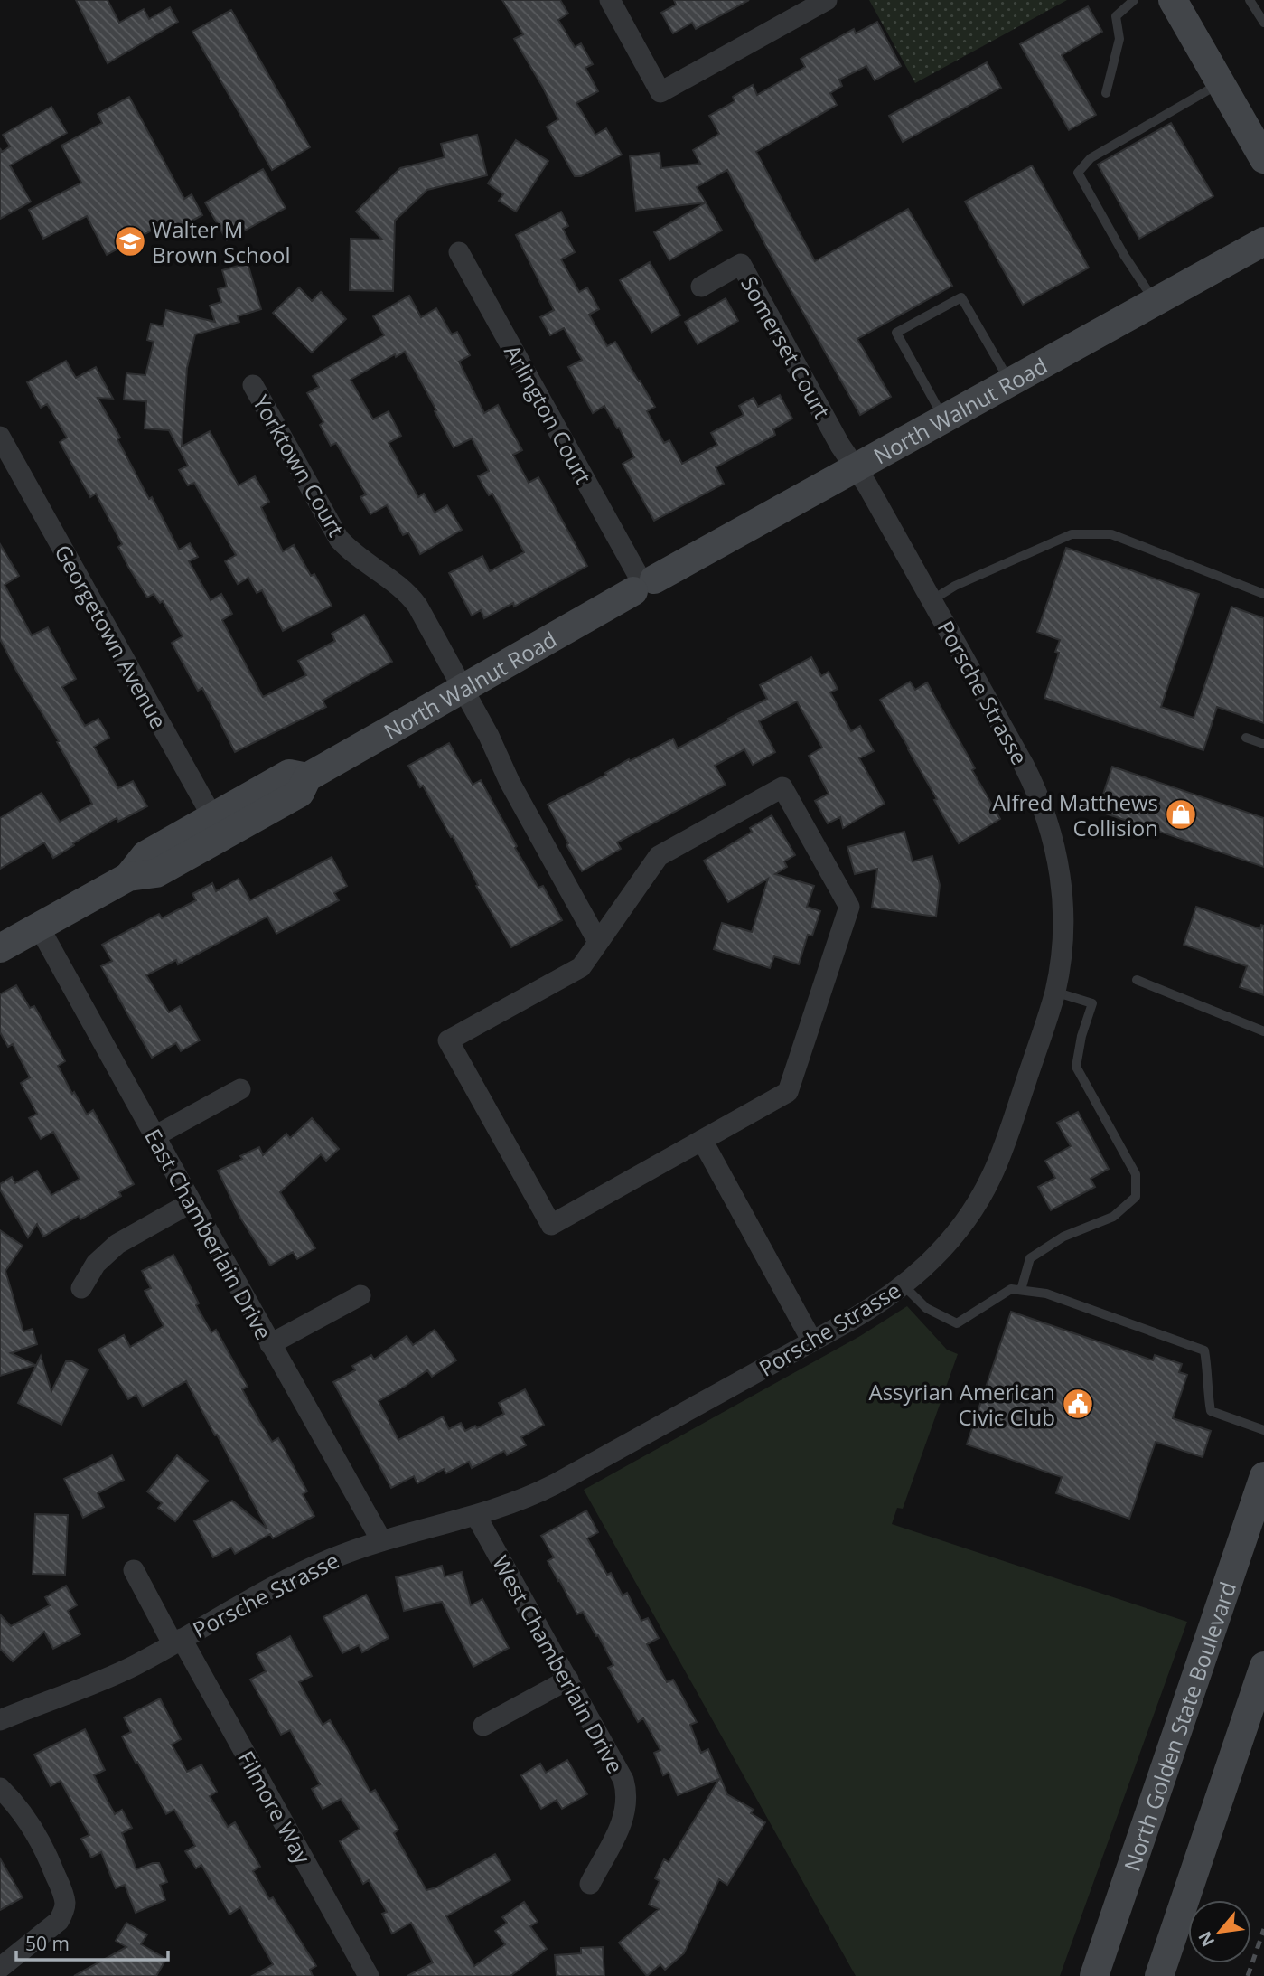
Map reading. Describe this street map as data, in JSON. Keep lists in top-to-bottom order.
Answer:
{
  "streets": {
    "street": [
      "Somerset Court",
      "North Walnut Road",
      "Arlington Court",
      "Yorktown Court",
      "Georgetown Avenue",
      "Porsche Strasse",
      "East Chamberlain Drive",
      "West Chamberlain Drive",
      "North Golden State Boulevard",
      "Filmore Way"
    ]
  },
  "crossings": [
    ["Somerset Court", "North Walnut Road"],
    ["Somerset Court", "Porsche Strasse"],
    ["North Walnut Road", "Arlington Court"],
    ["North Walnut Road", "Yorktown Court"],
    ["North Walnut Road", "Georgetown Avenue"],
    ["North Walnut Road", "Porsche Strasse"],
    ["North Walnut Road", "East Chamberlain Drive"],
    ["Porsche Strasse", "East Chamberlain Drive"],
    ["Porsche Strasse", "West Chamberlain Drive"],
    ["Porsche Strasse", "Filmore Way"]
  ],
  "places": {
    "school or university": ["Walter M Brown School"],
    "shop": ["Alfred Matthews Collision"],
    "public building": ["Assyrian American Civic Club"]
  },
  "scale_bar": "50 m",
  "north": "bottom left"
}
